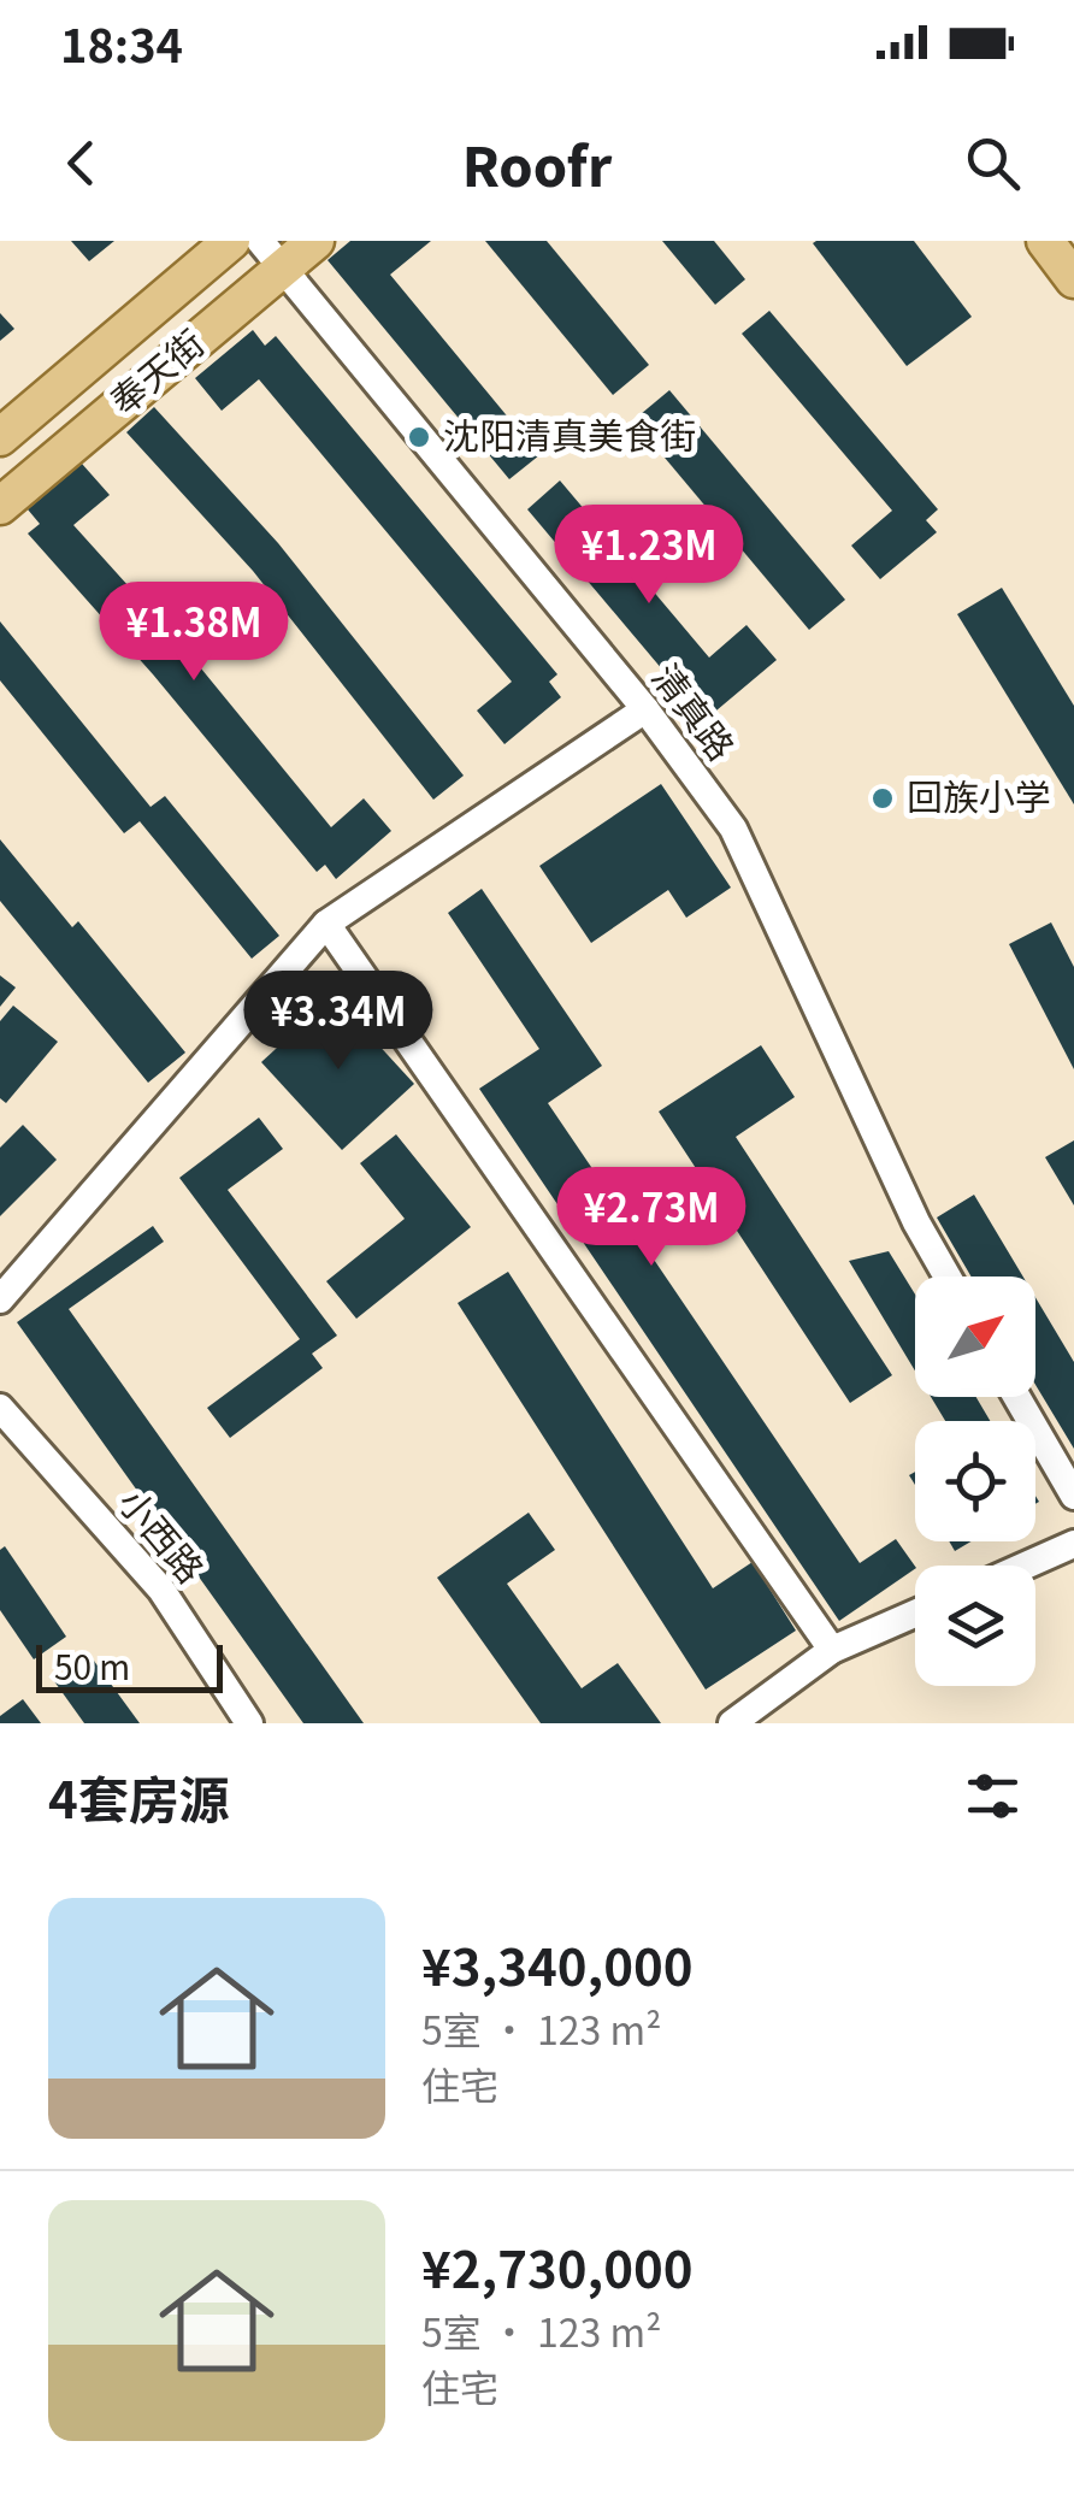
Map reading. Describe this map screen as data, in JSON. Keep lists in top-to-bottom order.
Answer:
{
  "streets": {
    "main road": ["奉天街"],
    "street": ["清真路", "小西路"]
  },
  "crossings": [
    ["奉天街", "清真路"]
  ],
  "places": ["沈阳清真美食街", "回族小学"],
  "scale_bar": "50 m",
  "north": "top right",
  "page": {
    "status": "18:34",
    "header": "Roofr",
    "price": [
      "¥1.23M",
      "¥1.38M",
      "¥3.34M",
      "¥2.73M"
    ],
    "scale": "50 m",
    "heading": "4套房源",
    "list": [
      {
        "name": "¥3,340,000",
        "note": "5室 · 123 m² · 住宅"
      },
      {
        "name": "¥2,730,000",
        "note": "5室 · 123 m² · 住宅"
      }
    ]
  }
}
